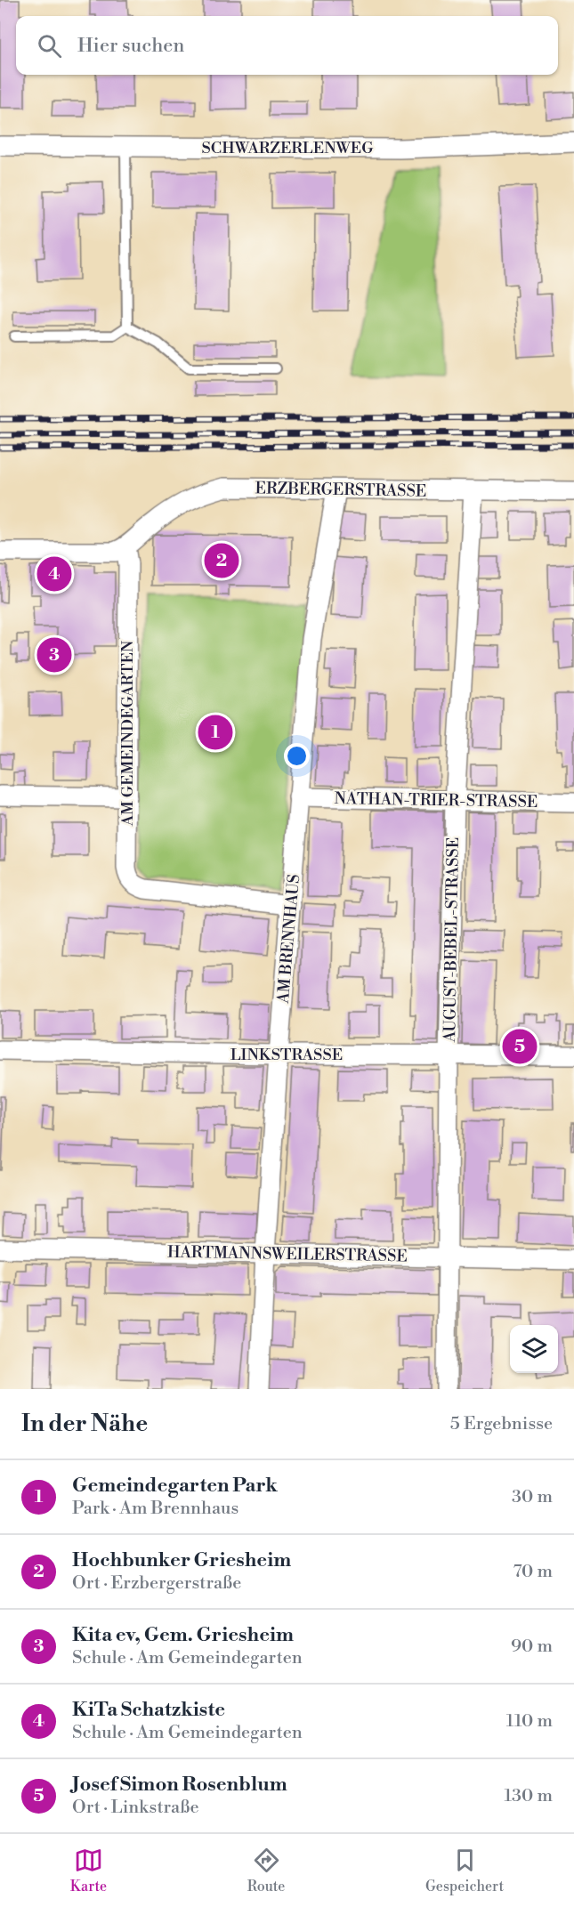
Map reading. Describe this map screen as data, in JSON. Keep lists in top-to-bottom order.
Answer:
{
  "streets": {
    "street": [
      "SCHWARZERLENWEG",
      "ERZBERGERSTRASSE",
      "AM GEMEINDEGARTEN",
      "NATHAN-TRIER-STRASSE",
      "AM BRENNHAUS",
      "AUGUST-BEBEL-STRASSE",
      "LINKSTRASSE",
      "HARTMANNSWEILERSTRASSE"
    ]
  },
  "crossings": [
    ["ERZBERGERSTRASSE", "AM GEMEINDEGARTEN"],
    ["ERZBERGERSTRASSE", "AM BRENNHAUS"],
    ["ERZBERGERSTRASSE", "AUGUST-BEBEL-STRASSE"],
    ["AM GEMEINDEGARTEN", "AM BRENNHAUS"],
    ["NATHAN-TRIER-STRASSE", "AM BRENNHAUS"],
    ["NATHAN-TRIER-STRASSE", "AUGUST-BEBEL-STRASSE"],
    ["AM BRENNHAUS", "LINKSTRASSE"],
    ["AM BRENNHAUS", "HARTMANNSWEILERSTRASSE"],
    ["AUGUST-BEBEL-STRASSE", "LINKSTRASSE"],
    ["AUGUST-BEBEL-STRASSE", "HARTMANNSWEILERSTRASSE"]
  ],
  "page": {
    "search": "Hier suchen",
    "pins": [
      "2",
      "4",
      "3",
      "1",
      "5"
    ],
    "heading": ["In der Nähe", "5 Ergebnisse"],
    "list": [
      {
        "mark": "1",
        "name": "Gemeindegarten Park",
        "note": "Park · Am Brennhaus",
        "value": "30 m"
      },
      {
        "mark": "2",
        "name": "Hochbunker Griesheim",
        "note": "Ort · Erzbergerstraße",
        "value": "70 m"
      },
      {
        "mark": "3",
        "name": "Kita ev, Gem. Griesheim",
        "note": "Schule · Am Gemeindegarten",
        "value": "90 m"
      },
      {
        "mark": "4",
        "name": "KiTa Schatzkiste",
        "note": "Schule · Am Gemeindegarten",
        "value": "110 m"
      },
      {
        "mark": "5",
        "name": "Josef Simon Rosenblum",
        "note": "Ort · Linkstraße",
        "value": "130 m"
      }
    ],
    "nav": ["Karte", "Route", "Gespeichert"]
  }
}
